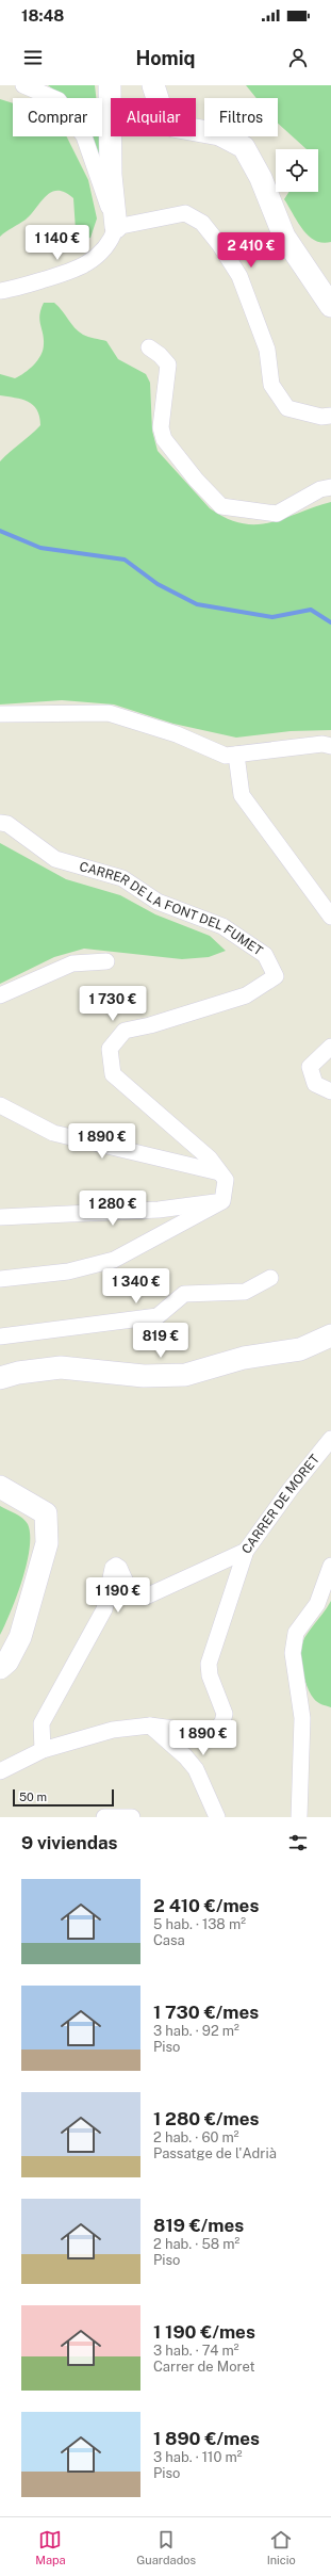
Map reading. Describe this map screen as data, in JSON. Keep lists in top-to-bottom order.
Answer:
{
  "streets": {
    "street": ["CARRER DE LA FONT DEL FUMET", "CARRER DE MORET"]
  },
  "scale_bar": "50 m",
  "page": {
    "status": "18:48",
    "header": "Homiq",
    "chip": ["Comprar", "Alquilar", "Filtros"],
    "price": [
      "1 140 €",
      "2 410 €",
      "1 730 €",
      "1 890 €",
      "1 280 €",
      "1 340 €",
      "819 €",
      "1 190 €",
      "1 890 €"
    ],
    "scale": "50 m",
    "heading": "9 viviendas",
    "list": [
      {
        "name": "2 410 €/mes",
        "note": "5 hab. · 138 m² · Casa"
      },
      {
        "name": "1 730 €/mes",
        "note": "3 hab. · 92 m² · Piso"
      },
      {
        "name": "1 280 €/mes",
        "note": "2 hab. · 60 m² · Passatge de l'Adrià"
      },
      {
        "name": "819 €/mes",
        "note": "2 hab. · 58 m² · Piso"
      },
      {
        "name": "1 190 €/mes",
        "note": "3 hab. · 74 m² · Carrer de Moret"
      },
      {
        "name": "1 890 €/mes",
        "note": "3 hab. · 110 m² · Piso"
      }
    ],
    "tabs": ["Mapa", "Guardados", "Inicio"]
  }
}
